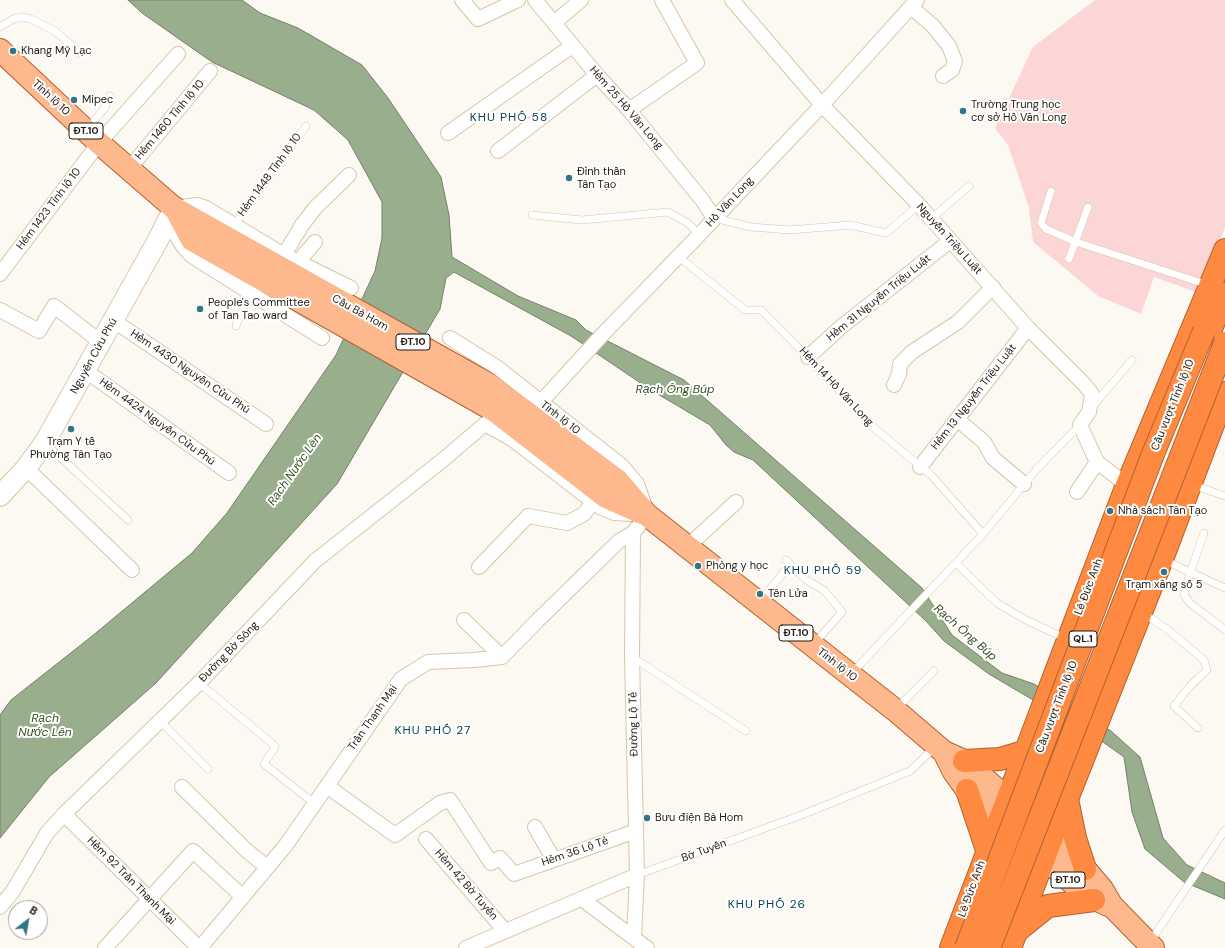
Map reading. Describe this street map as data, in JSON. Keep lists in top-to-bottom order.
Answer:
{
  "streets": {
    "highway": ["Cầu vượt Tỉnh lộ 10", "Lê Đức Anh", "QL.1"],
    "main road": [
      "Tỉnh lộ 10",
      "ĐT.10",
      "Cầu Bà Hom",
      "Nguyễn Cửu Phú"
    ],
    "street": [
      "Hẻm 25 Hồ Văn Long",
      "Hẻm 1460 Tỉnh lộ 10",
      "Hồ Văn Long",
      "Hẻm 1423 Tỉnh lộ 10",
      "Nguyễn Triệu Luật",
      "Hẻm 31 Nguyễn Triệu Luật",
      "Hẻm 4430 Nguyễn Cửu Phú",
      "Hẻm 13 Nguyễn Triệu Luật",
      "Hẻm 4424 Nguyễn Cửu Phú",
      "Đường Bờ Sông",
      "Trần Thanh Mại",
      "Đường Lộ Tẻ",
      "Bờ Tuyến",
      "Hẻm 36 Lộ Tẻ",
      "Hẻm 92 Trần Thanh Mại",
      "Hẻm 42 Bờ Tuyến"
    ],
    "lane": ["Hẻm 1448 Tỉnh lộ 10", "Hẻm 14 Hồ Văn Long"]
  },
  "crossings": [
    ["Tỉnh lộ 10", "Hẻm 1460 Tỉnh lộ 10"],
    ["Tỉnh lộ 10", "ĐT.10"],
    ["Tỉnh lộ 10", "Hồ Văn Long"],
    ["Tỉnh lộ 10", "Hẻm 1423 Tỉnh lộ 10"],
    ["Tỉnh lộ 10", "Cầu Bà Hom"],
    ["Tỉnh lộ 10", "Nguyễn Cửu Phú"],
    ["Tỉnh lộ 10", "Lê Đức Anh"],
    ["Tỉnh lộ 10", "Đường Bờ Sông"],
    ["Tỉnh lộ 10", "Bờ Tuyến"],
    ["Hẻm 25 Hồ Văn Long", "Hồ Văn Long"],
    ["ĐT.10", "Lê Đức Anh"],
    ["ĐT.10", "Bờ Tuyến"],
    ["Hồ Văn Long", "Nguyễn Triệu Luật"],
    ["Hồ Văn Long", "Hẻm 14 Hồ Văn Long"],
    ["Nguyễn Triệu Luật", "Hẻm 31 Nguyễn Triệu Luật"],
    ["Nguyễn Triệu Luật", "Hẻm 13 Nguyễn Triệu Luật"],
    ["Hẻm 31 Nguyễn Triệu Luật", "Hẻm 14 Hồ Văn Long"],
    ["Nguyễn Cửu Phú", "Hẻm 4430 Nguyễn Cửu Phú"],
    ["Nguyễn Cửu Phú", "Hẻm 4424 Nguyễn Cửu Phú"],
    ["Hẻm 14 Hồ Văn Long", "Hẻm 13 Nguyễn Triệu Luật"],
    ["Cầu vượt Tỉnh lộ 10", "Lê Đức Anh"],
    ["Cầu vượt Tỉnh lộ 10", "QL.1"],
    ["Đường Bờ Sông", "Hẻm 92 Trần Thanh Mại"],
    ["Trần Thanh Mại", "Hẻm 36 Lộ Tẻ"],
    ["Trần Thanh Mại", "Hẻm 92 Trần Thanh Mại"],
    ["Đường Lộ Tẻ", "Bờ Tuyến"],
    ["Đường Lộ Tẻ", "Hẻm 36 Lộ Tẻ"],
    ["Bờ Tuyến", "Hẻm 42 Bờ Tuyến"]
  ],
  "districts": [
    "KHU PHỐ 58",
    "KHU PHỐ 59",
    "KHU PHỐ 27",
    "KHU PHỐ 26"
  ],
  "water": ["Rạch Ông Búp", "Rạch Nước Lên"],
  "places": [
    "Khang Mỹ Lạc",
    "Mipec",
    "Trường Trung học cơ sở Hồ Văn Long",
    "Đình thần Tân Tạo",
    "People's Committee of Tan Tao ward",
    "Trạm Y tế Phường Tân Tạo",
    "Nhà sách Tân Tạo",
    "Phòng y học",
    "Trạm xăng số 5",
    "Tên Lửa",
    "Bưu điện Bà Hom"
  ],
  "north": "top right"
}
